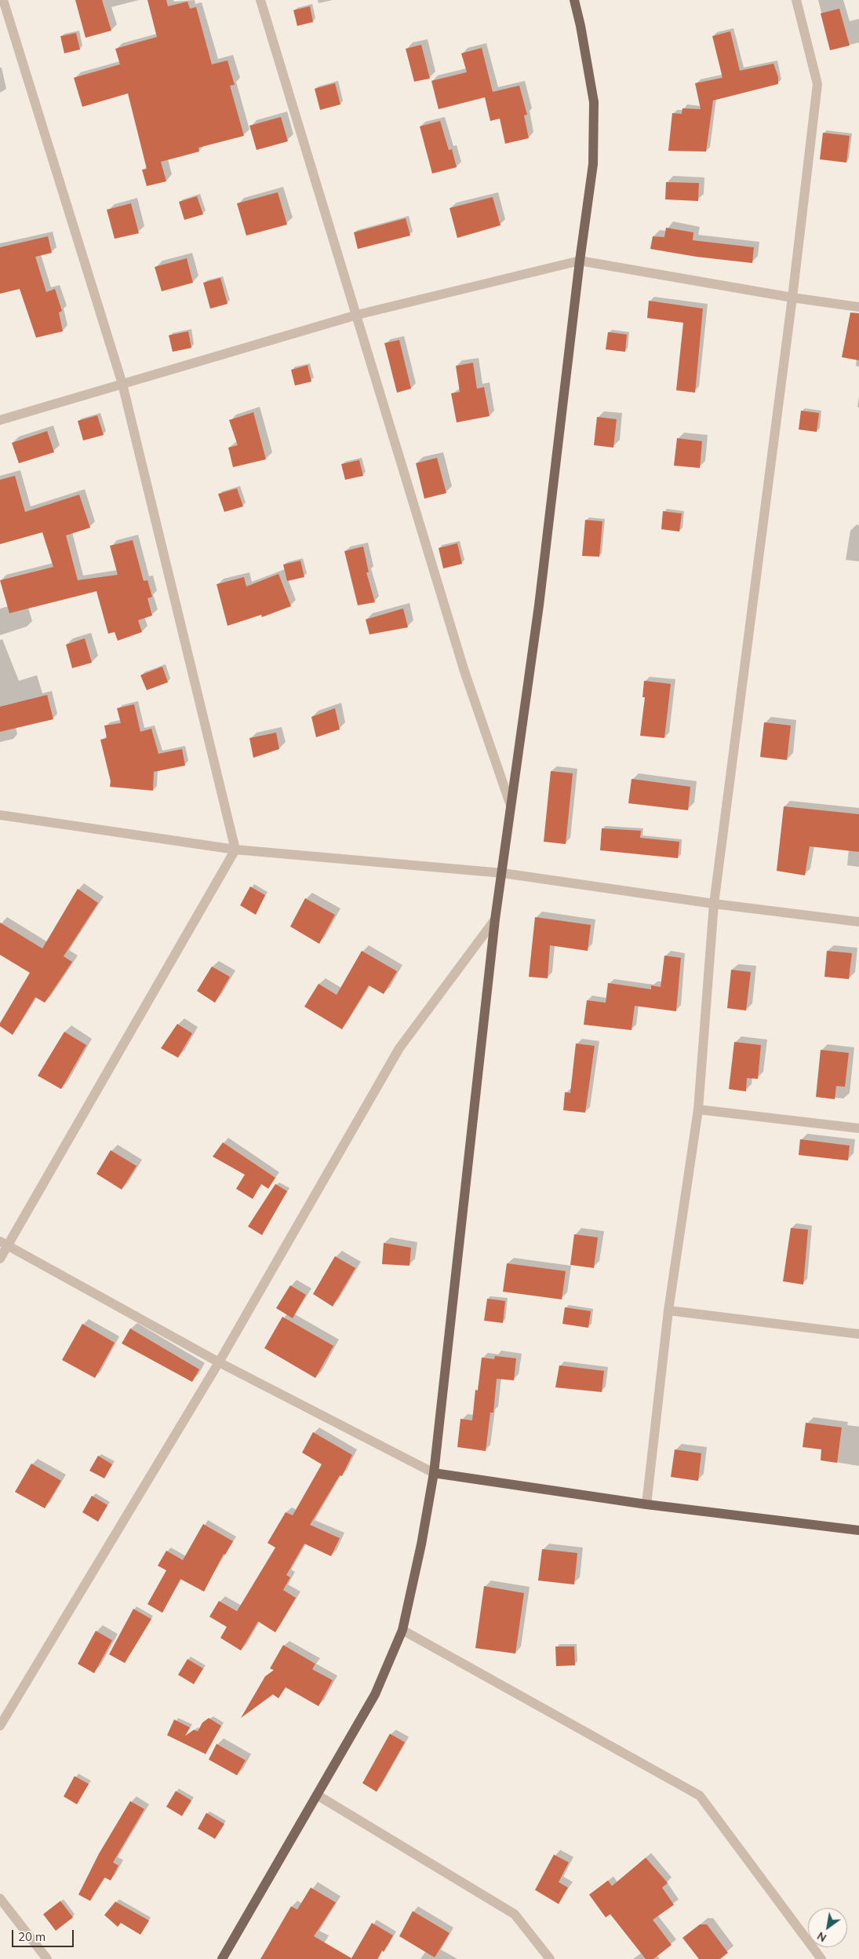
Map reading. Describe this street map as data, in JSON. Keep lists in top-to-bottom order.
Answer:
{
  "scale_bar": "20 m",
  "north": "bottom left"
}
